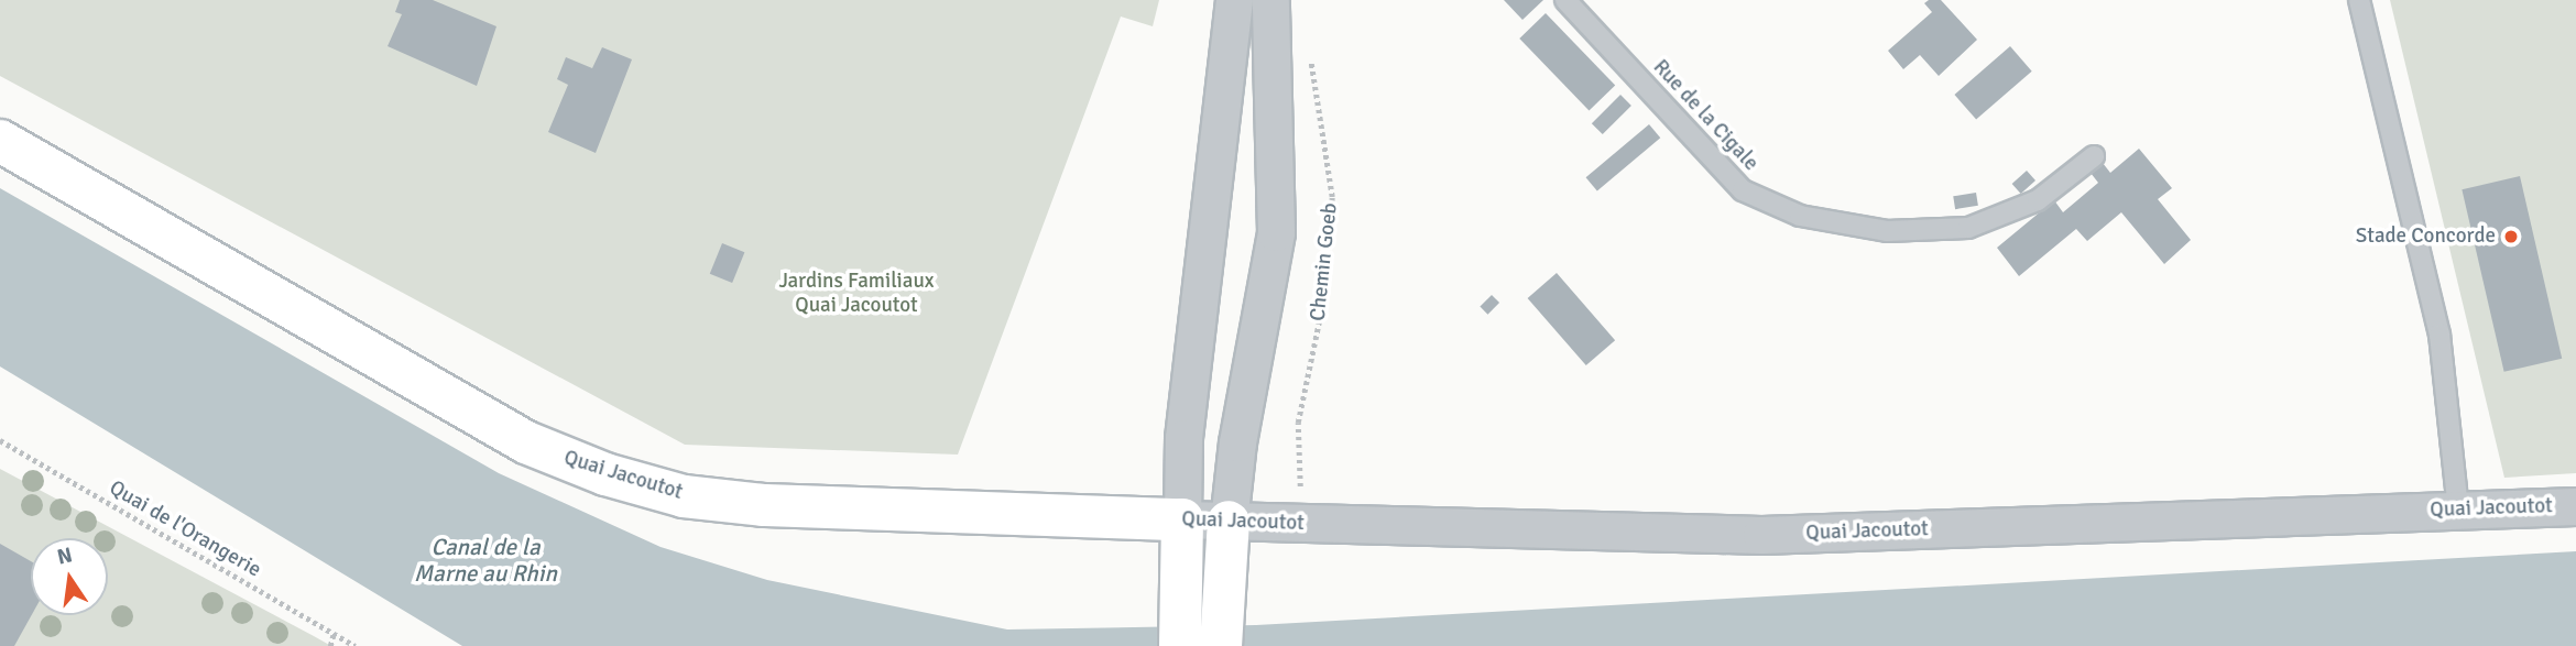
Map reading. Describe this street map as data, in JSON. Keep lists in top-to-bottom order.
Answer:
{
  "streets": {
    "main road": ["Quai Jacoutot"],
    "lane": ["Rue de la Cigale"],
    "path": ["Chemin Goeb", "Quai de l'Orangerie"]
  },
  "crossings": [
    ["Chemin Goeb", "Quai Jacoutot"]
  ],
  "water": ["Canal de la Marne au Rhin"],
  "parks": ["Jardins Familiaux Quai Jacoutot"],
  "places": ["Stade Concorde"],
  "north": "top"
}
